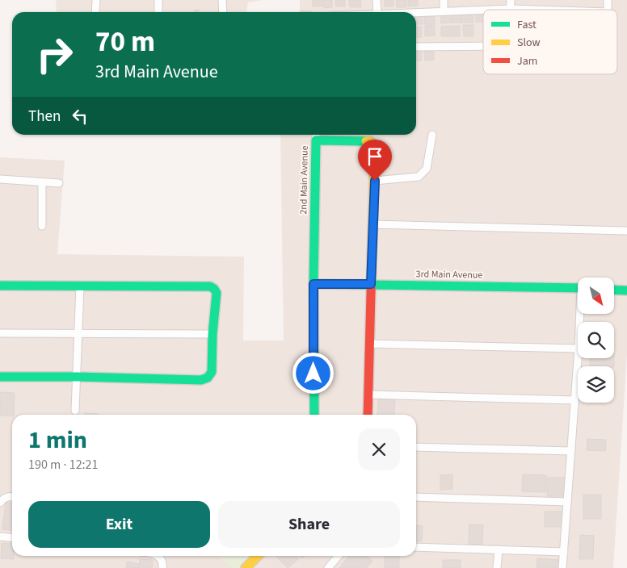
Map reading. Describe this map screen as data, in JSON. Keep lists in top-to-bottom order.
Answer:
{
  "streets": {
    "street": ["2nd Main Avenue", "3rd Main Avenue"]
  },
  "crossings": [
    ["2nd Main Avenue", "3rd Main Avenue"]
  ],
  "legend": ["Fast", "Slow", "Jam"],
  "north": "bottom right",
  "page": {
    "turn": ["70 m", "3rd Main Avenue"],
    "then": "Then",
    "heading": ["1 min", "190 m · 12:21"],
    "buttons": ["Exit", "Share"]
  }
}
